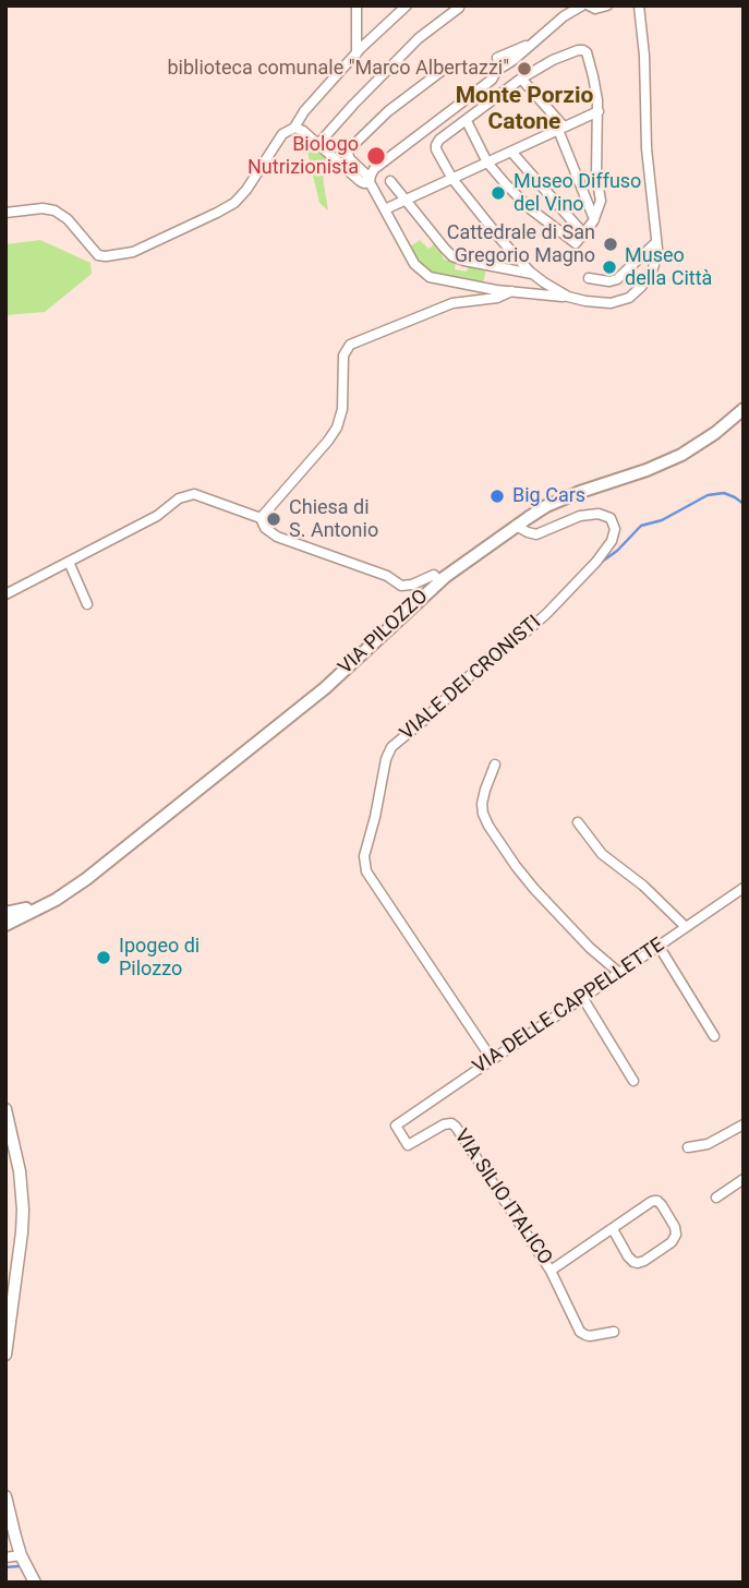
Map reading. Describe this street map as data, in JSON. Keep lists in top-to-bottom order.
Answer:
{
  "streets": {
    "main road": ["VIA PILOZZO"],
    "street": ["VIALE DEI CRONISTI", "VIA DELLE CAPPELLETTE", "VIA SILIO ITALICO"]
  },
  "crossings": [
    ["VIA PILOZZO", "VIALE DEI CRONISTI"],
    ["VIALE DEI CRONISTI", "VIA DELLE CAPPELLETTE"],
    ["VIA DELLE CAPPELLETTE", "VIA SILIO ITALICO"]
  ],
  "districts": ["Monte Porzio Catone"],
  "places": [
    "biblioteca comunale \"Marco Albertazzi\"",
    "Biologo Nutrizionista",
    "Museo Diffuso del Vino",
    "Cattedrale di San Gregorio Magno",
    "Museo della Città",
    "Big Cars",
    "Chiesa di S. Antonio",
    "Ipogeo di Pilozzo"
  ]
}
